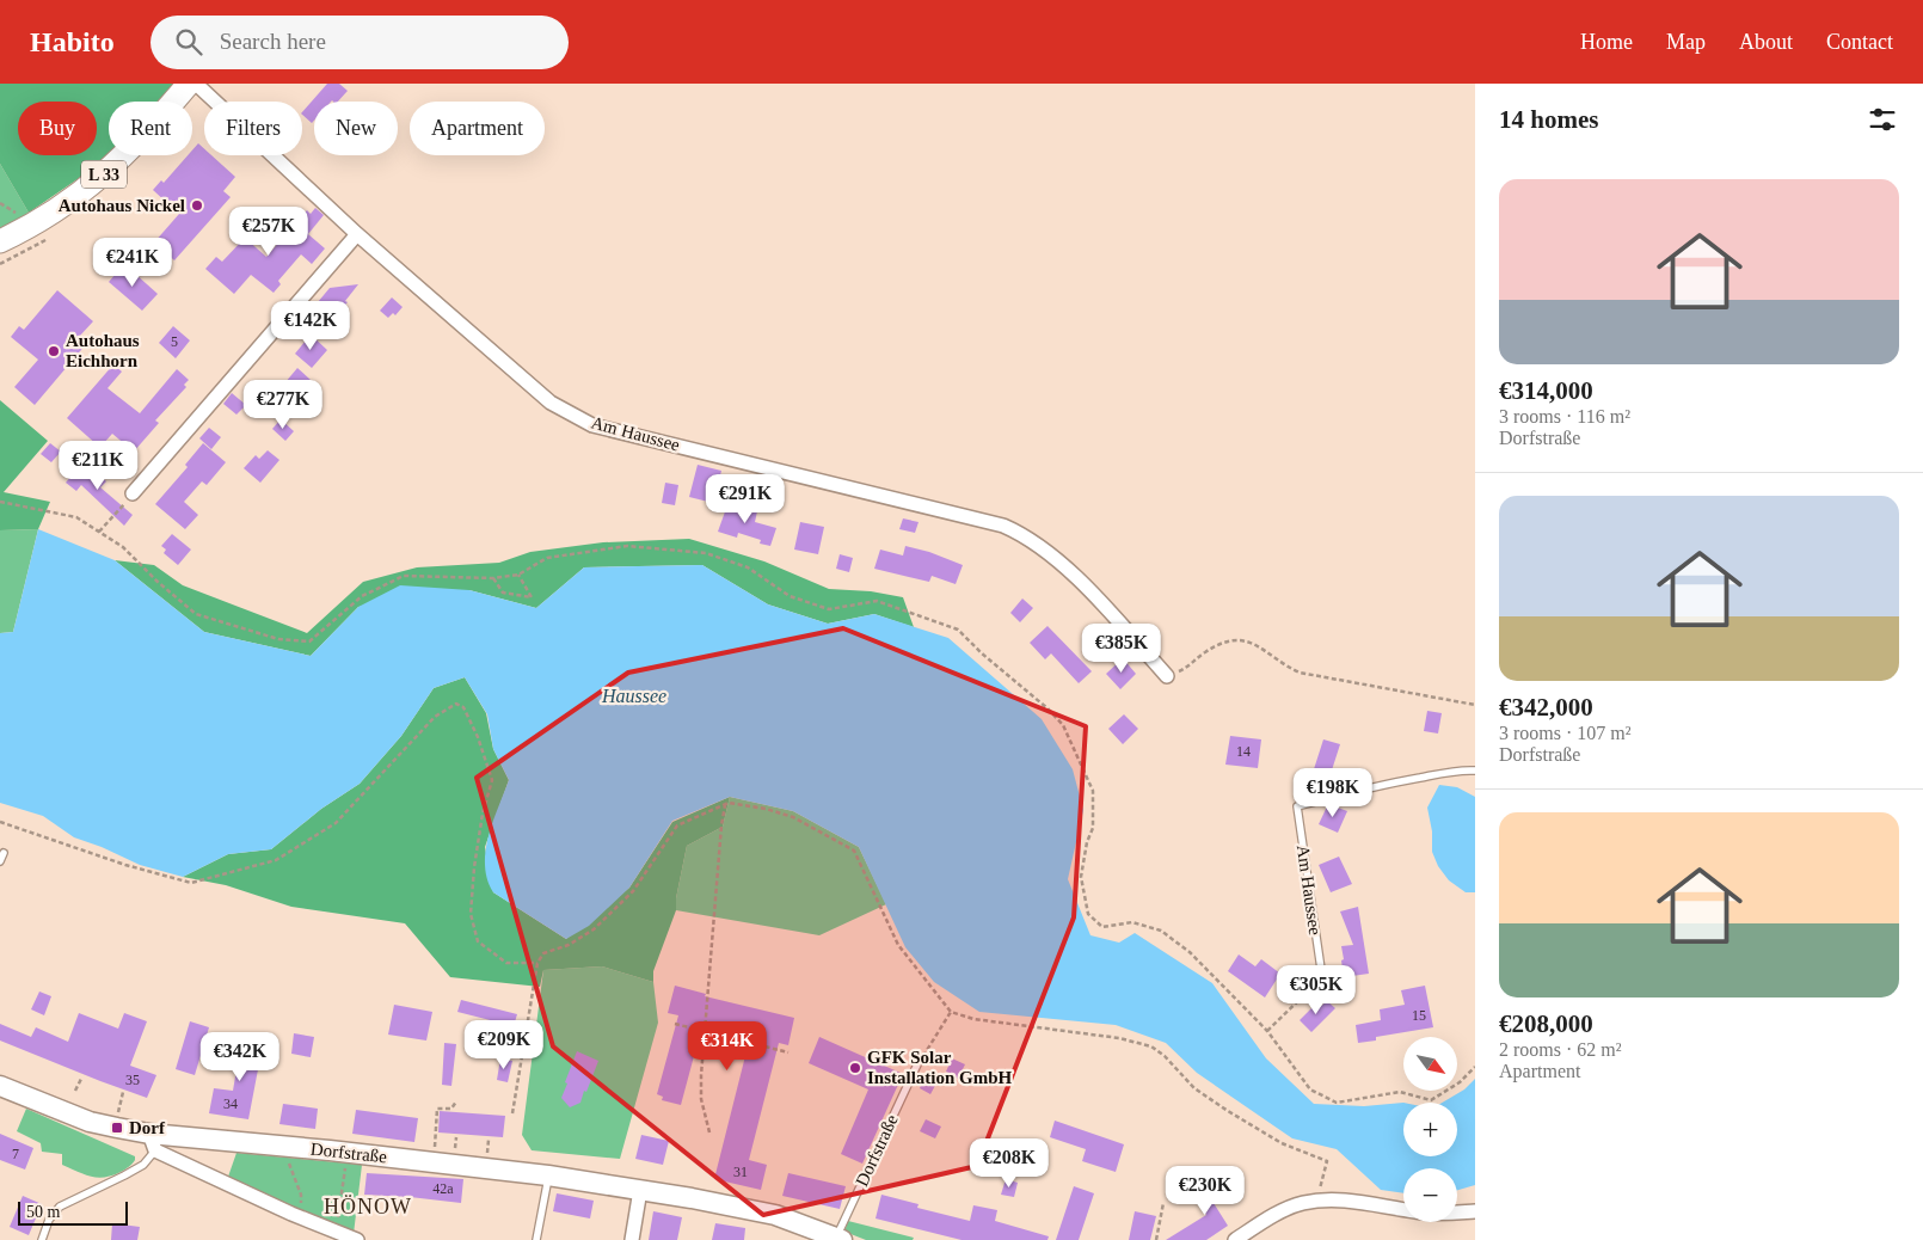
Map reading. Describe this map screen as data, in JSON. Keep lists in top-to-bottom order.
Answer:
{
  "streets": {
    "main road": ["L 33", "Dorfstraße"],
    "street": ["Am Haussee"]
  },
  "districts": ["HÖNOW"],
  "water": ["Haussee"],
  "places": {
    "other": ["Autohaus Nickel", "Autohaus Eichhorn", "GFK Solar Installation GmbH"],
    "transit": ["Dorf"]
  },
  "house_numbers": [
    "5",
    "14",
    "15",
    "35",
    "34",
    "7",
    "31",
    "42a"
  ],
  "scale_bar": "50 m",
  "north": "bottom right",
  "page": {
    "header": "Habito",
    "search": "Search here",
    "nav": [
      "Home",
      "Map",
      "About",
      "Contact"
    ],
    "heading": "14 homes",
    "chip": [
      "Buy",
      "Rent",
      "Filters",
      "New",
      "Apartment"
    ],
    "list": [
      {
        "name": "€314,000",
        "note": "3 rooms · 116 m² · Dorfstraße"
      },
      {
        "name": "€342,000",
        "note": "3 rooms · 107 m² · Dorfstraße"
      },
      {
        "name": "€208,000",
        "note": "2 rooms · 62 m² · Apartment"
      }
    ],
    "price": [
      "€257K",
      "€241K",
      "€142K",
      "€277K",
      "€211K",
      "€291K",
      "€385K",
      "€198K",
      "€305K",
      "€209K",
      "€314K",
      "€342K",
      "€208K",
      "€230K"
    ],
    "map_buttons": ["+", "−"],
    "scale": "50 m"
  }
}
